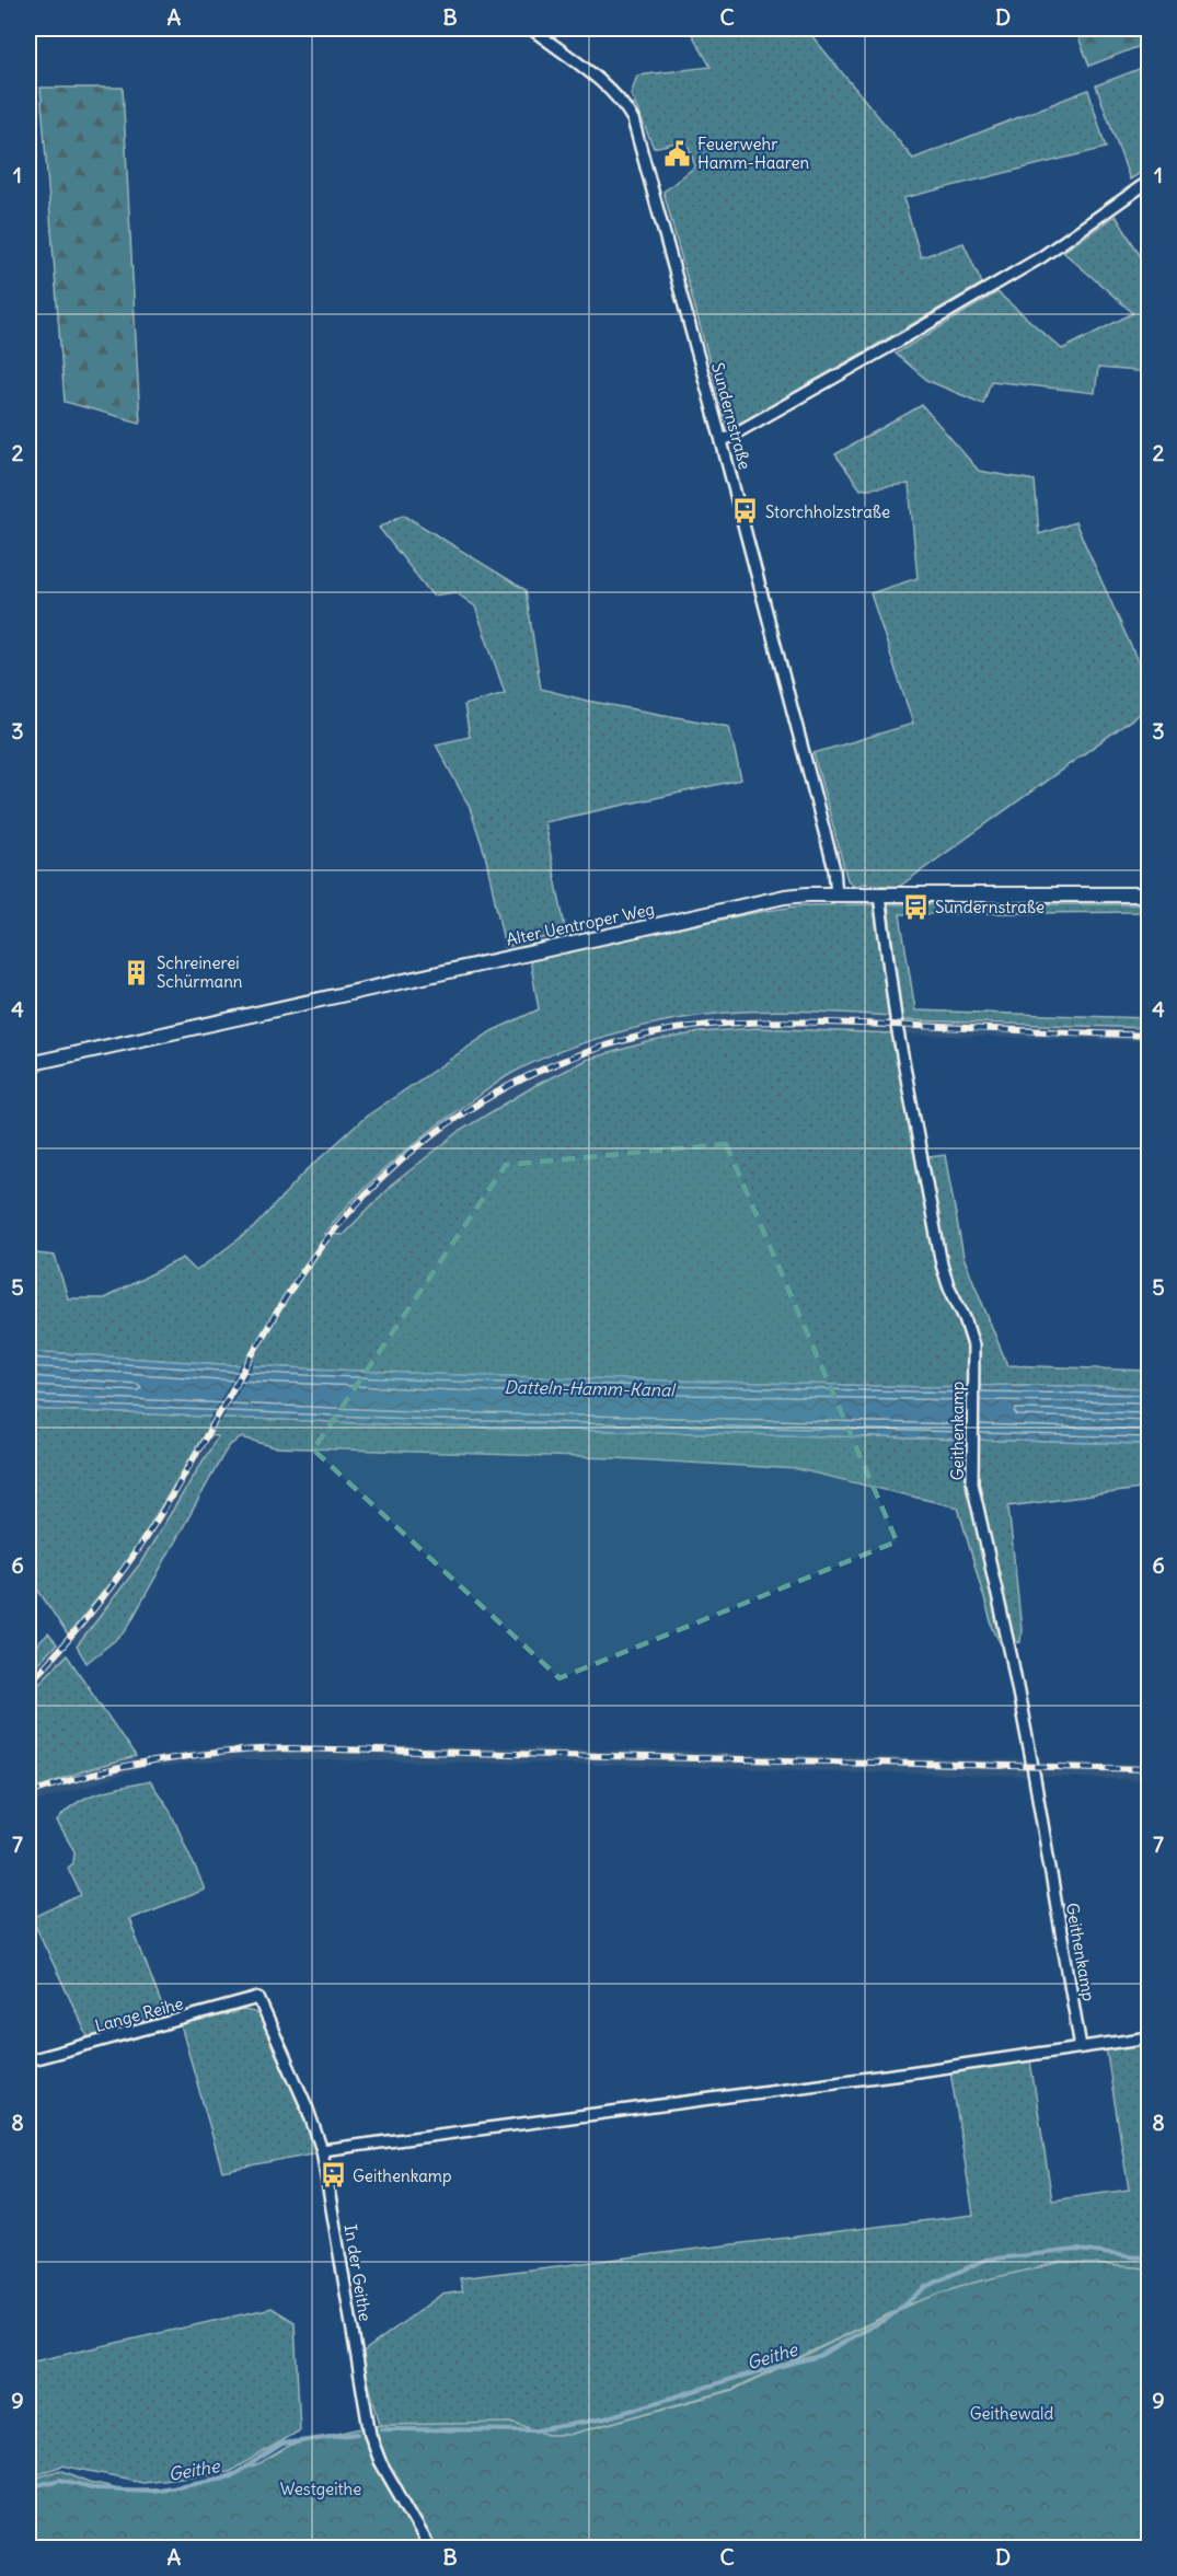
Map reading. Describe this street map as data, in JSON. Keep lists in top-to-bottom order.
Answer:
{
  "streets": {
    "street": [
      "Sundernstraße",
      "Alter Uentroper Weg",
      "Geithenkamp",
      "Lange Reihe",
      "In der Geithe"
    ]
  },
  "crossings": [
    ["Sundernstraße", "Alter Uentroper Weg"],
    ["Alter Uentroper Weg", "Geithenkamp"],
    ["Lange Reihe", "In der Geithe"]
  ],
  "water": ["Datteln-Hamm-Kanal", "Geithe"],
  "parks": ["Geithewald", "Westgeithe"],
  "places": {
    "public building": ["Feuerwehr Hamm-Haaren"],
    "bus stop": ["Storchholzstraße", "Sundernstraße", "Geithenkamp"],
    "building": ["Schreinerei Schürmann"]
  },
  "grid": {
    "columns": [
      "A",
      "B",
      "C",
      "D"
    ],
    "rows": [
      "1",
      "2",
      "3",
      "4",
      "5",
      "6",
      "7",
      "8",
      "9"
    ]
  }
}
